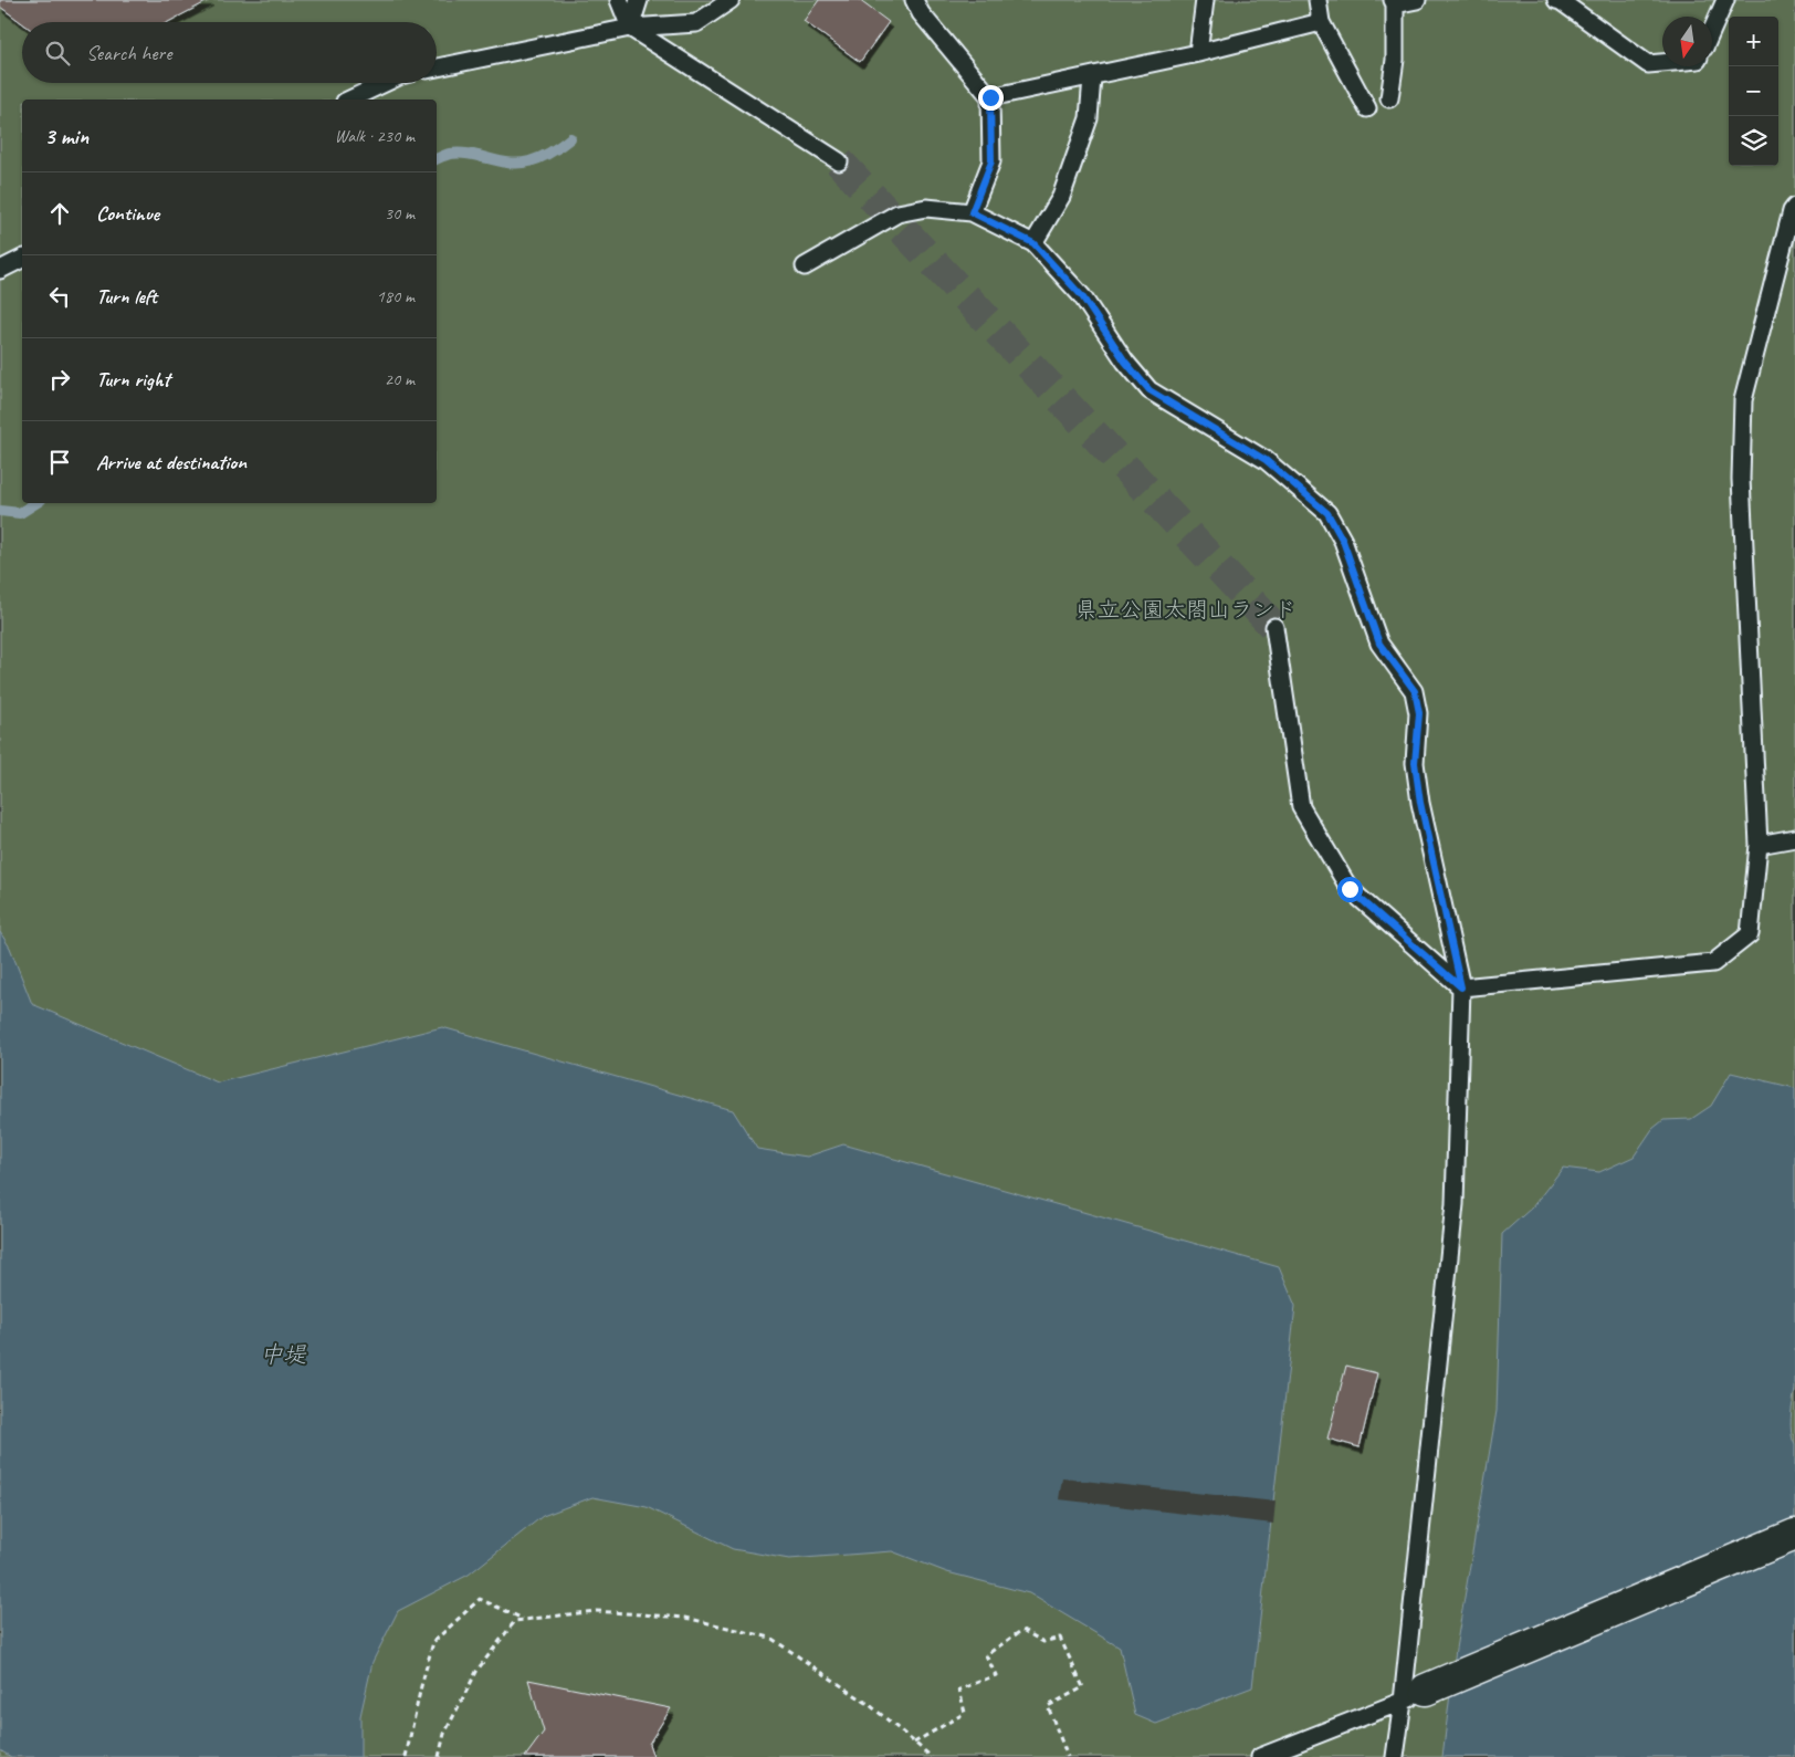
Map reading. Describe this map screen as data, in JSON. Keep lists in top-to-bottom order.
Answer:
{
  "water": ["中堤"],
  "parks": ["県立公園太閤山ランド"],
  "north": "bottom",
  "page": {
    "map_buttons": ["+", "−"],
    "search": "Search here",
    "heading": ["3 min", "Walk · 230 m"],
    "list": [
      ["Continue", "30 m"],
      ["Turn left", "180 m"],
      ["Turn right", "20 m"],
      "Arrive at destination"
    ]
  }
}
